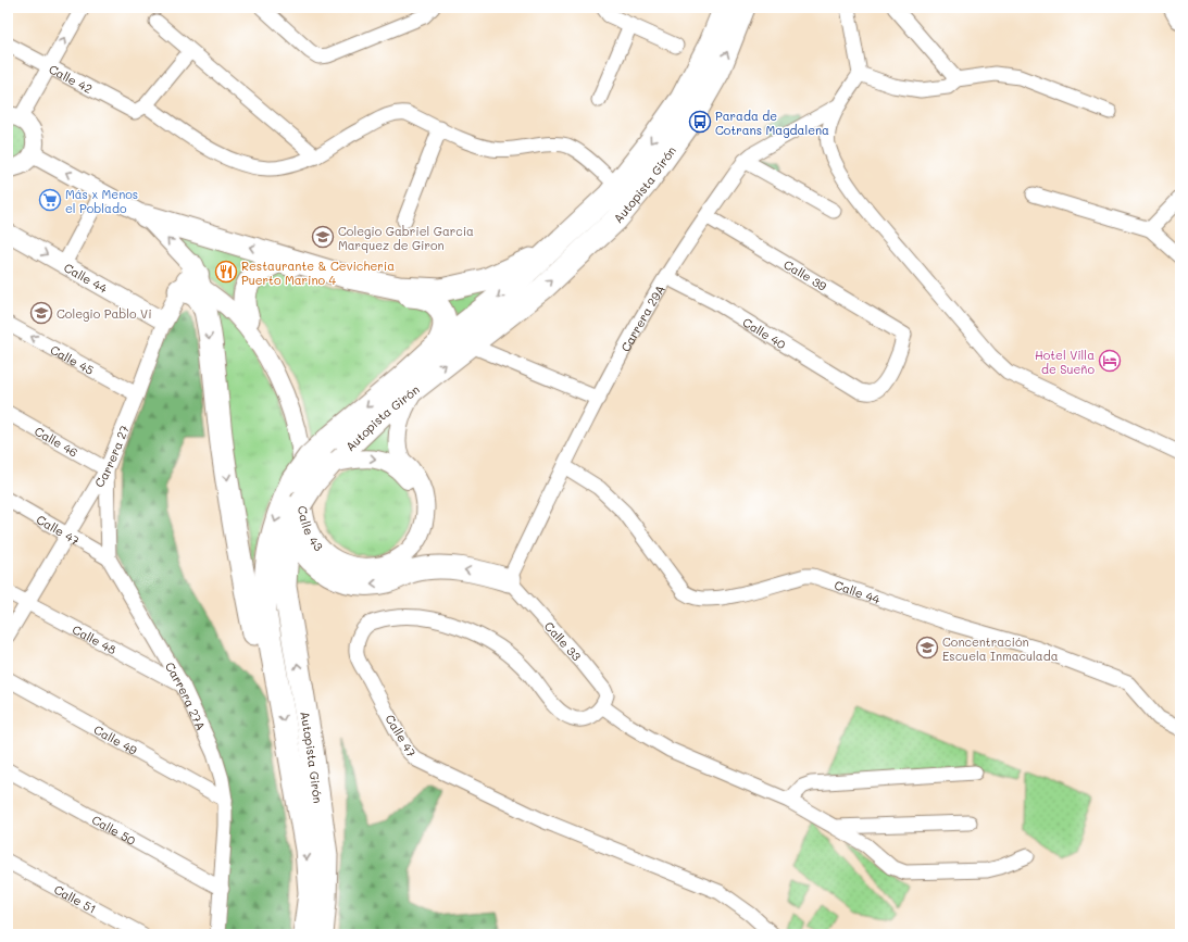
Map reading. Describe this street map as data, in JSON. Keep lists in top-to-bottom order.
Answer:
{
  "streets": {
    "highway": ["Autopista Girón"],
    "street": [
      "Calle 42",
      "Calle 39",
      "Calle 44",
      "Carrera 29A",
      "Calle 40",
      "Calle 45",
      "Calle 46",
      "Carrera 27",
      "Calle 43",
      "Calle 47",
      "Calle 48",
      "Calle 33",
      "Carrera 27A",
      "Calle 49",
      "Calle 50",
      "Calle 51"
    ]
  },
  "crossings": [
    ["Calle 42", "Autopista Girón"],
    ["Autopista Girón", "Calle 43"],
    ["Calle 39", "Carrera 29A"],
    ["Calle 39", "Calle 40"],
    ["Calle 44", "Carrera 29A"],
    ["Calle 44", "Carrera 27"],
    ["Carrera 29A", "Calle 40"],
    ["Carrera 29A", "Calle 33"],
    ["Calle 45", "Carrera 27"],
    ["Calle 46", "Carrera 27"],
    ["Calle 46", "Carrera 27A"],
    ["Carrera 27", "Calle 43"],
    ["Carrera 27", "Calle 47"],
    ["Carrera 27", "Calle 48"],
    ["Carrera 27", "Carrera 27A"],
    ["Calle 47", "Calle 33"],
    ["Calle 47", "Carrera 27A"],
    ["Calle 48", "Carrera 27A"],
    ["Carrera 27A", "Calle 49"],
    ["Carrera 27A", "Calle 50"]
  ],
  "one_way": ["Calle 45"],
  "places": {
    "bus stop": ["Parada de Cotrans Magdalena"],
    "supermarket": ["Más x Menos el Poblado"],
    "school or university": ["Colegio Gabriel Garcia Marquez de Giron", "Colegio Pablo Vi", "Concentración Escuela Inmaculada"],
    "restaurant": ["Restaurante & Cevicheria Puerto Marino 4"],
    "hotel": ["Hotel Villa de Sueño"]
  }
}
